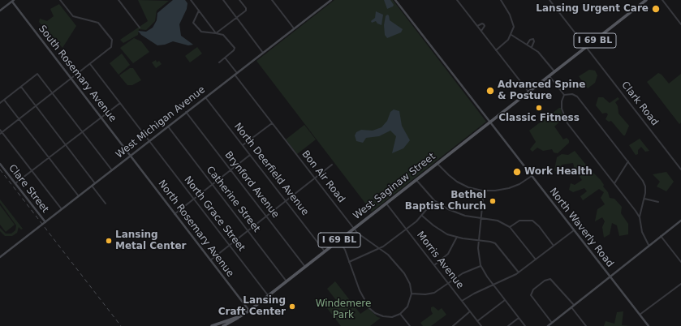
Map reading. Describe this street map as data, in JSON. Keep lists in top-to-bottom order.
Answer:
{
  "streets": {
    "main road": ["I 69 BL", "West Saginaw Street"],
    "street": [
      "South Rosemary Avenue",
      "Clark Road",
      "West Michigan Avenue",
      "North Deerfield Avenue",
      "Bon Air Road",
      "Brynford Avenue",
      "Clare Street",
      "Catherine Street",
      "North Grace Street",
      "North Waverly Road",
      "North Rosemary Avenue",
      "Morris Avenue"
    ]
  },
  "crossings": [
    ["I 69 BL", "Clark Road"],
    ["I 69 BL", "West Saginaw Street"],
    ["I 69 BL", "North Waverly Road"],
    ["South Rosemary Avenue", "West Michigan Avenue"],
    ["South Rosemary Avenue", "North Rosemary Avenue"],
    ["West Michigan Avenue", "North Deerfield Avenue"],
    ["West Michigan Avenue", "Bon Air Road"],
    ["West Michigan Avenue", "Brynford Avenue"],
    ["West Michigan Avenue", "Clare Street"],
    ["West Michigan Avenue", "Catherine Street"],
    ["West Michigan Avenue", "North Grace Street"],
    ["West Michigan Avenue", "North Rosemary Avenue"],
    ["North Deerfield Avenue", "West Saginaw Street"],
    ["Bon Air Road", "West Saginaw Street"],
    ["Brynford Avenue", "West Saginaw Street"],
    ["West Saginaw Street", "Catherine Street"],
    ["West Saginaw Street", "North Grace Street"],
    ["West Saginaw Street", "North Waverly Road"],
    ["West Saginaw Street", "North Rosemary Avenue"],
    ["West Saginaw Street", "Morris Avenue"]
  ],
  "parks": ["Windemere Park"],
  "places": [
    "Lansing Urgent Care",
    "Advanced Spine & Posture",
    "Classic Fitness",
    "Work Health",
    "Bethel Baptist Church",
    "Lansing Metal Center",
    "Lansing Craft Center"
  ]
}
